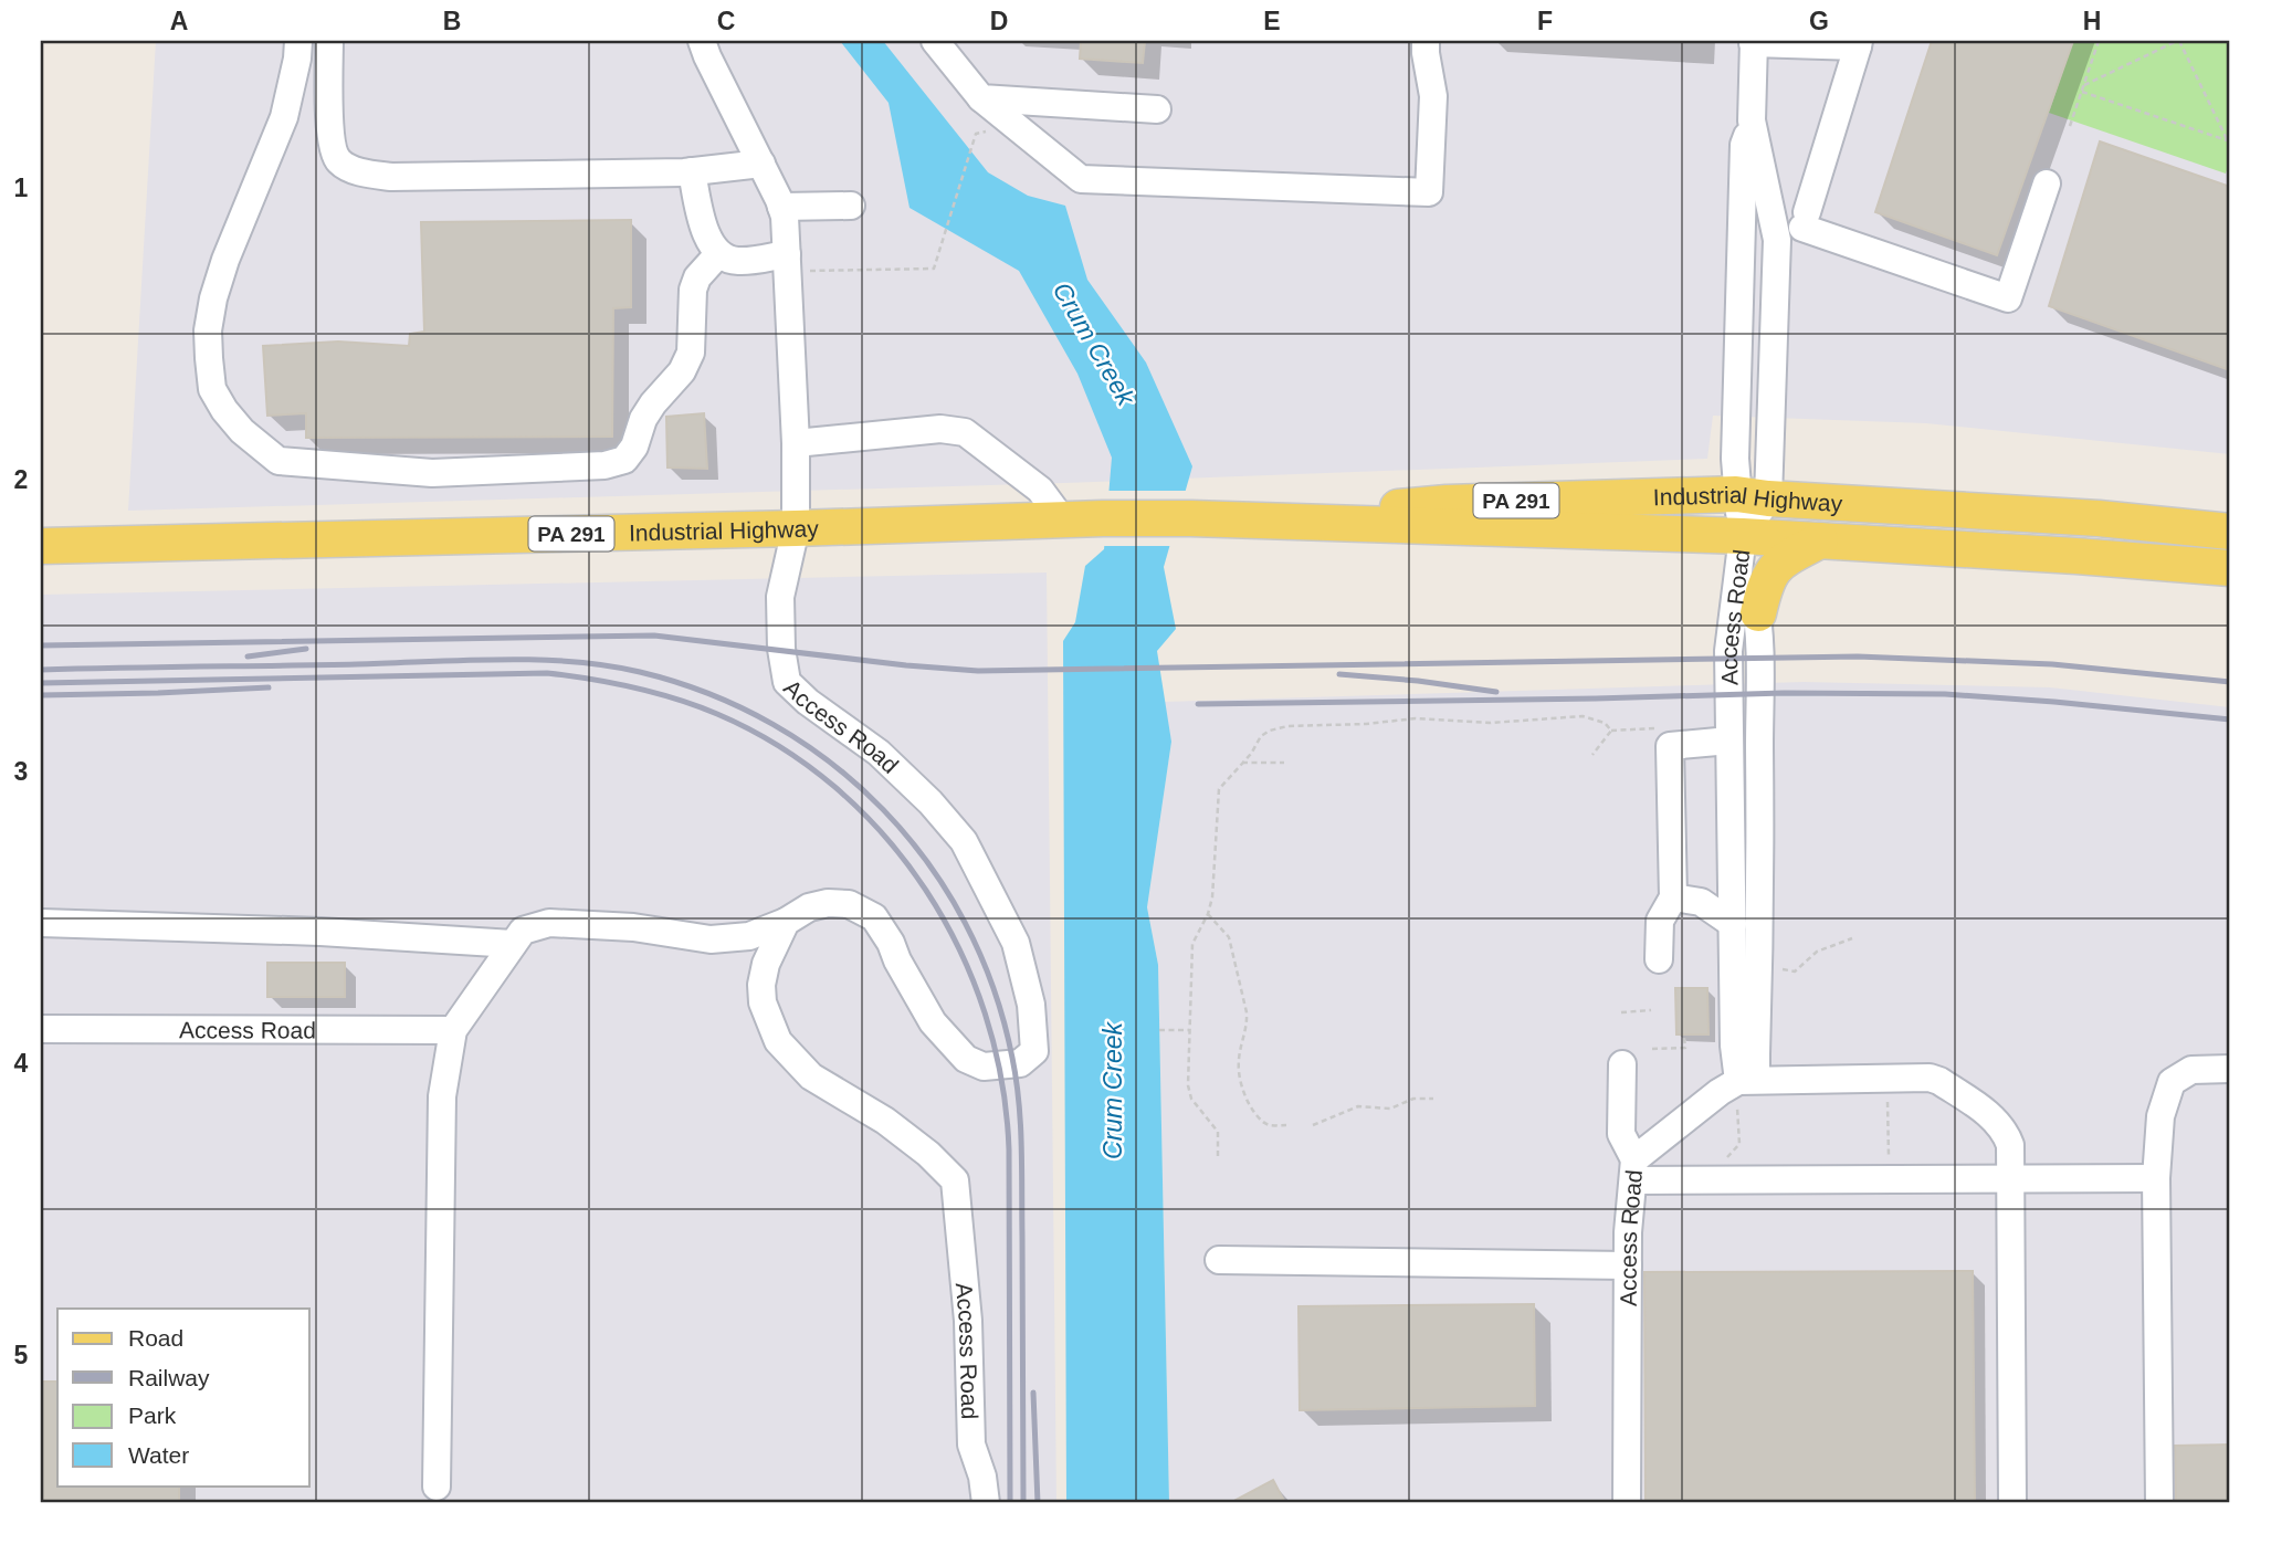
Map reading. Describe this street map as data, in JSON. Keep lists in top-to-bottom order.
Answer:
{
  "streets": {
    "main road": ["PA 291", "Industrial Highway"],
    "lane": ["Access Road"]
  },
  "crossings": [
    ["Industrial Highway", "Access Road"]
  ],
  "water": ["Crum Creek"],
  "legend": [
    "Road",
    "Railway",
    "Park",
    "Water"
  ],
  "grid": {
    "columns": [
      "A",
      "B",
      "C",
      "D",
      "E",
      "F",
      "G",
      "H"
    ],
    "rows": [
      "1",
      "2",
      "3",
      "4",
      "5"
    ]
  }
}
